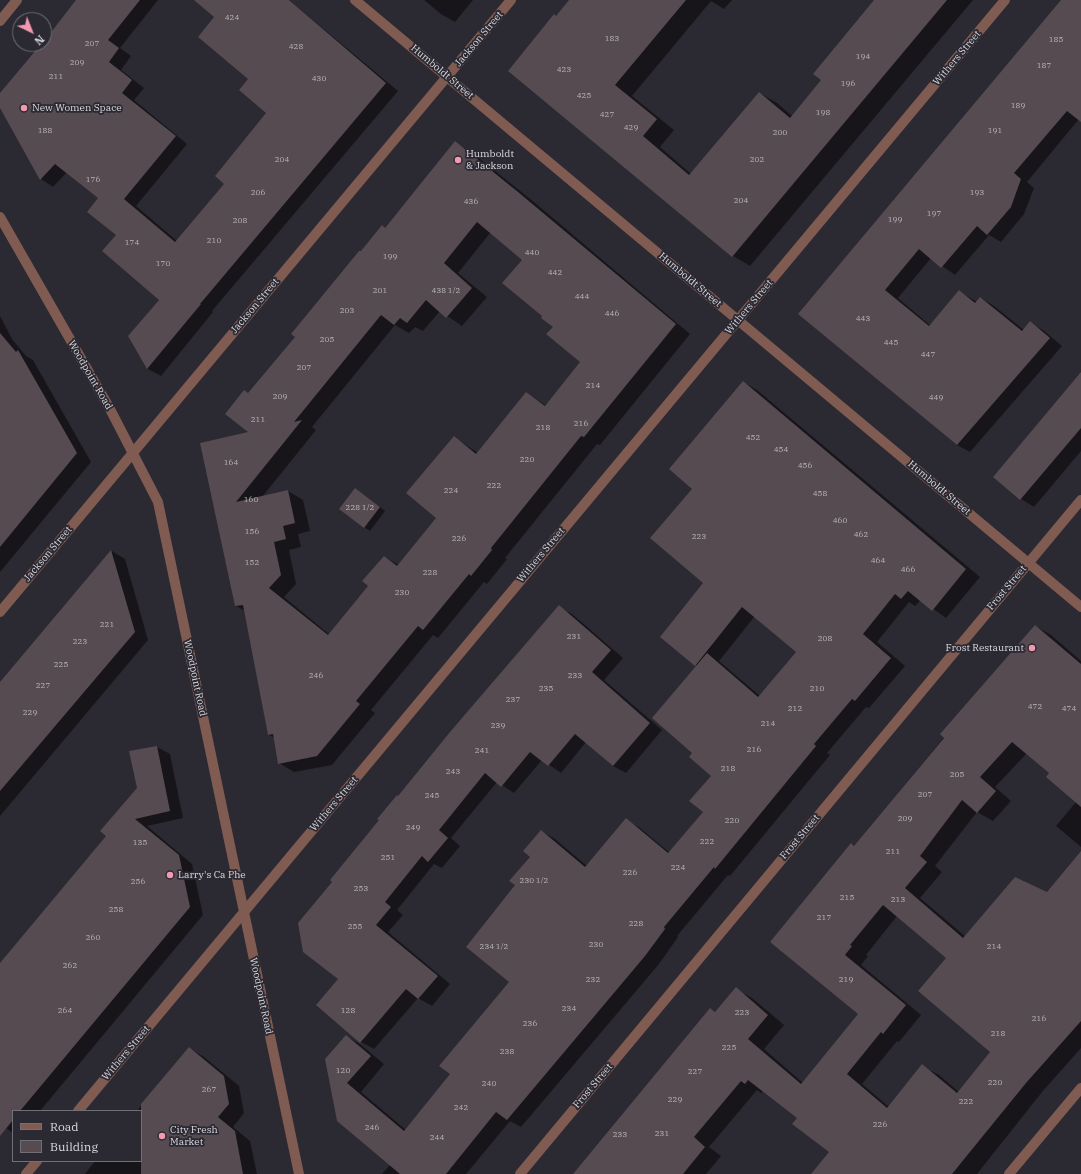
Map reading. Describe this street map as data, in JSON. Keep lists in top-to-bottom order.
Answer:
{
  "streets": {
    "street": [
      "Jackson Street",
      "Withers Street",
      "Humboldt Street",
      "Woodpoint Road",
      "Frost Street"
    ]
  },
  "crossings": [
    ["Jackson Street", "Humboldt Street"],
    ["Jackson Street", "Woodpoint Road"],
    ["Withers Street", "Humboldt Street"],
    ["Withers Street", "Woodpoint Road"],
    ["Humboldt Street", "Frost Street"]
  ],
  "places": [
    "New Women Space",
    "Humboldt & Jackson",
    "Frost Restaurant",
    "Larry's Ca Phe",
    "City Fresh Market"
  ],
  "house_numbers": [
    "424",
    "183",
    "185",
    "207",
    "428",
    "194",
    "209",
    "187",
    "423",
    "211",
    "430",
    "196",
    "425",
    "189",
    "198",
    "427",
    "429",
    "188",
    "191",
    "200",
    "204",
    "202",
    "176",
    "206",
    "193",
    "204",
    "436",
    "197",
    "199",
    "208",
    "210",
    "174",
    "440",
    "199",
    "170",
    "442",
    "201",
    "438 1/2",
    "444",
    "203",
    "446",
    "443",
    "205",
    "445",
    "447",
    "207",
    "214",
    "209",
    "449",
    "211",
    "216",
    "218",
    "452",
    "454",
    "220",
    "164",
    "456",
    "222",
    "224",
    "458",
    "160",
    "228 1/2",
    "460",
    "156",
    "462",
    "223",
    "226",
    "464",
    "152",
    "466",
    "228",
    "230",
    "221",
    "231",
    "208",
    "223",
    "225",
    "246",
    "233",
    "227",
    "235",
    "210",
    "237",
    "472",
    "212",
    "474",
    "229",
    "214",
    "239",
    "216",
    "241",
    "218",
    "243",
    "205",
    "207",
    "245",
    "209",
    "220",
    "249",
    "222",
    "135",
    "211",
    "251",
    "224",
    "226",
    "230 1/2",
    "256",
    "253",
    "215",
    "213",
    "258",
    "217",
    "228",
    "255",
    "260",
    "230",
    "234 1/2",
    "214",
    "262",
    "232",
    "219",
    "234",
    "264",
    "128",
    "223",
    "216",
    "236",
    "218",
    "225",
    "238",
    "120",
    "227",
    "220",
    "240",
    "267",
    "229",
    "222",
    "242",
    "226",
    "246",
    "231",
    "233",
    "244"
  ],
  "legend": ["Road", "Building"],
  "north": "bottom right"
}
